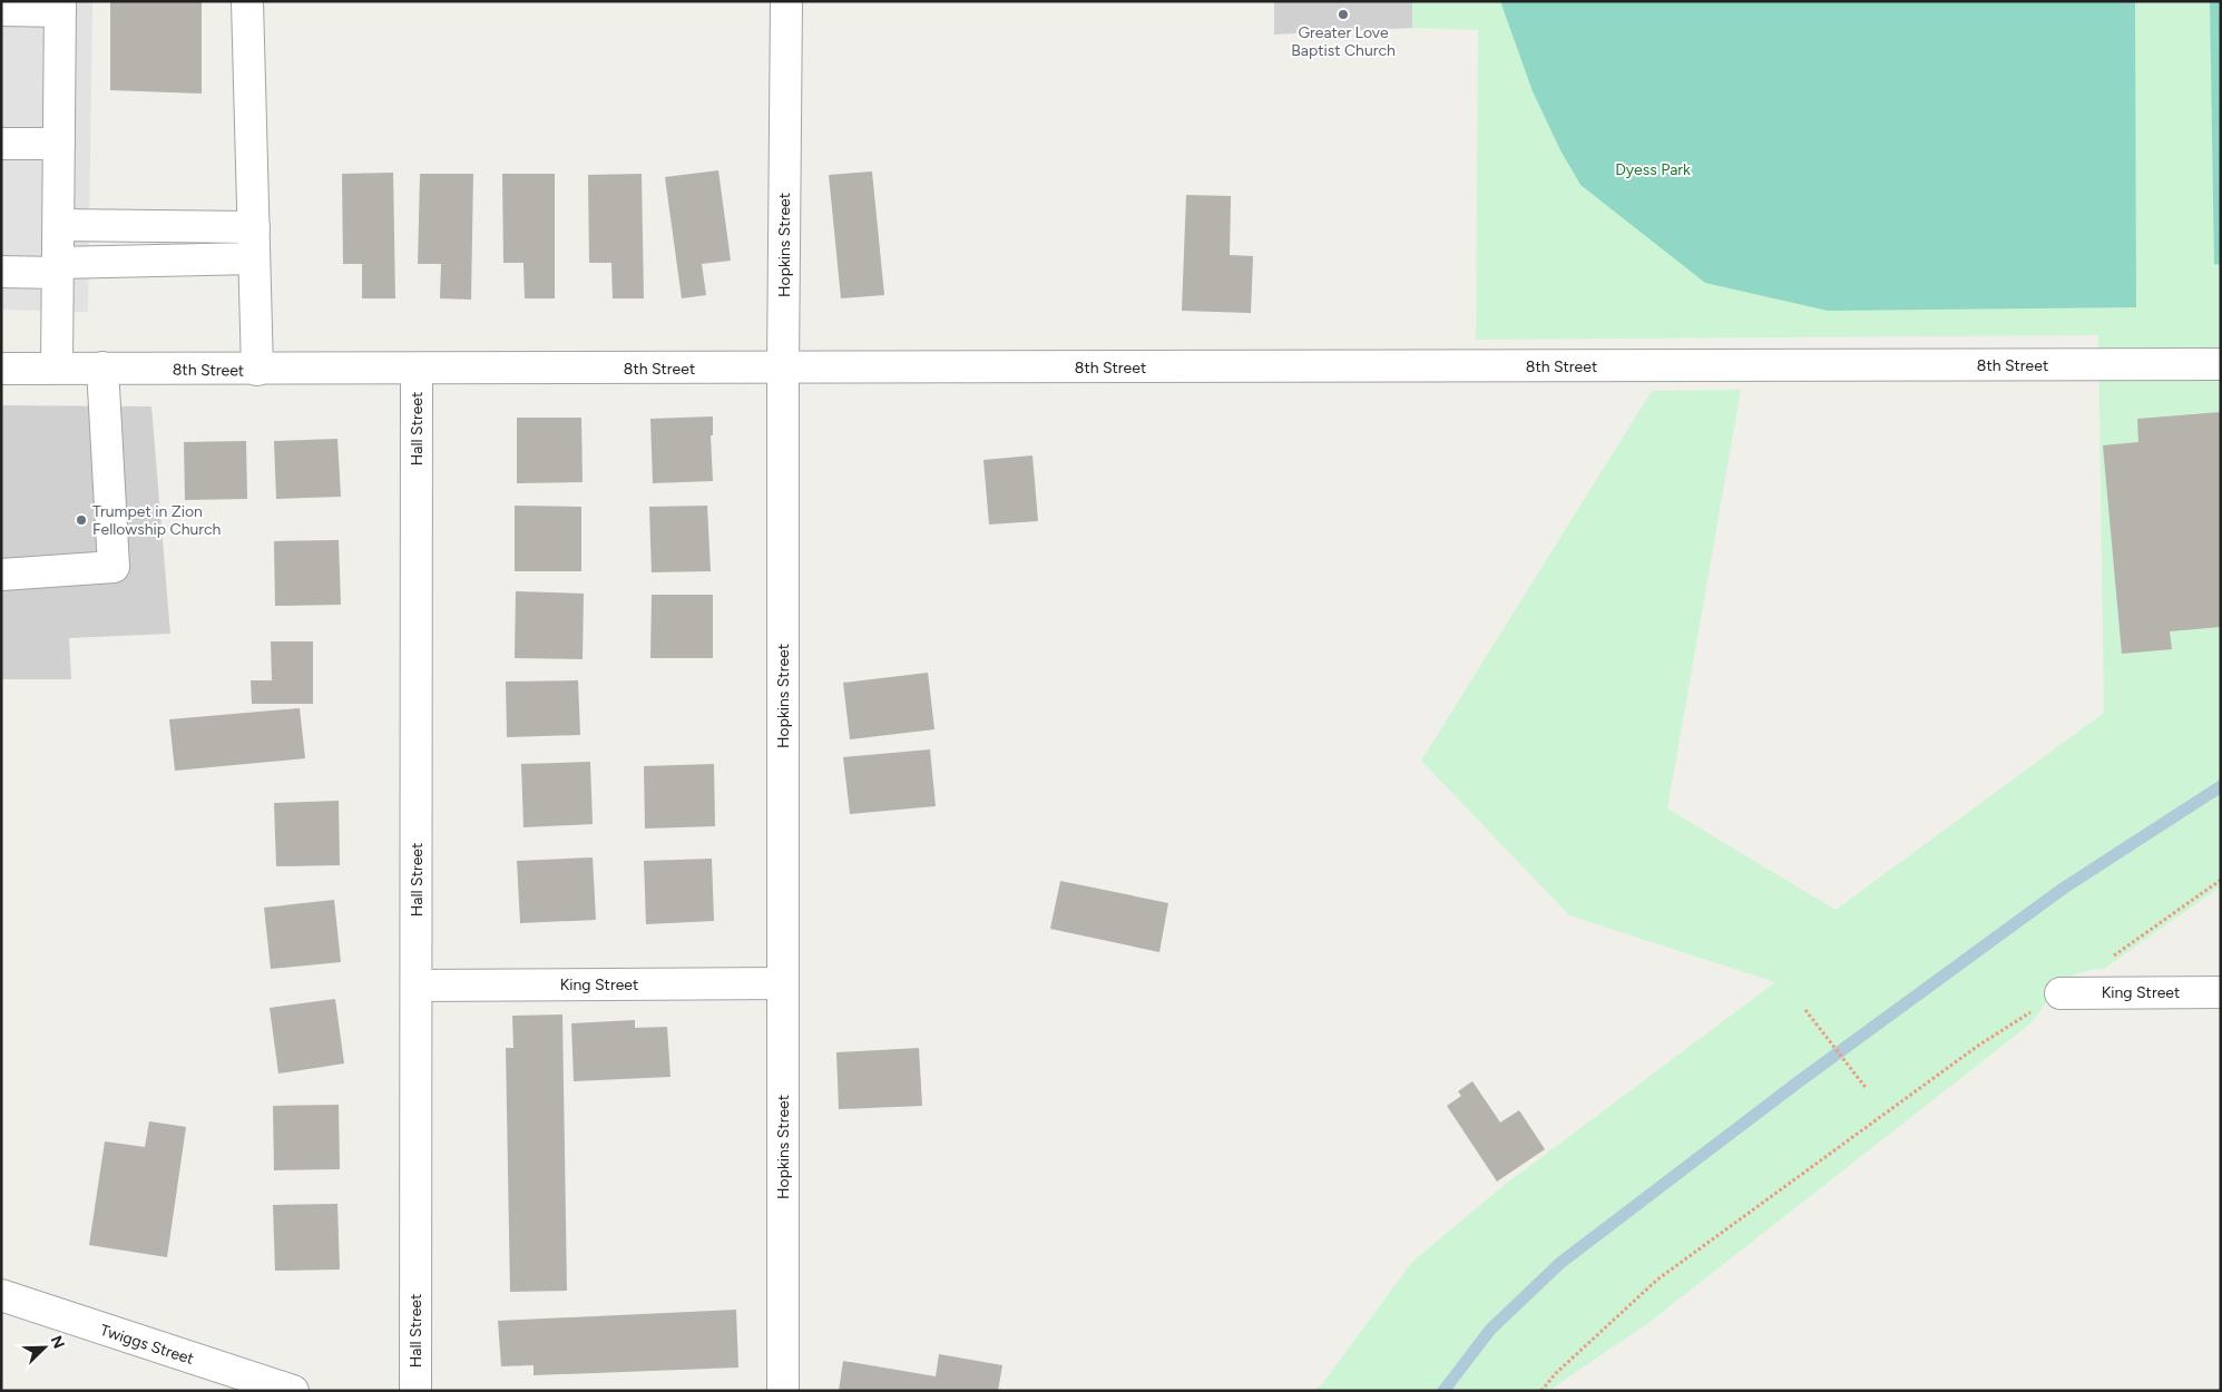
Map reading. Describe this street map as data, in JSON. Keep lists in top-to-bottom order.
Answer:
{
  "streets": {
    "street": [
      "Hopkins Street",
      "8th Street",
      "Hall Street",
      "King Street",
      "Twiggs Street"
    ]
  },
  "crossings": [
    ["Hopkins Street", "8th Street"],
    ["Hopkins Street", "King Street"],
    ["8th Street", "Hall Street"],
    ["Hall Street", "King Street"]
  ],
  "parks": ["Dyess Park"],
  "places": ["Greater Love Baptist Church", "Trumpet in Zion Fellowship Church"],
  "north": "top right"
}
